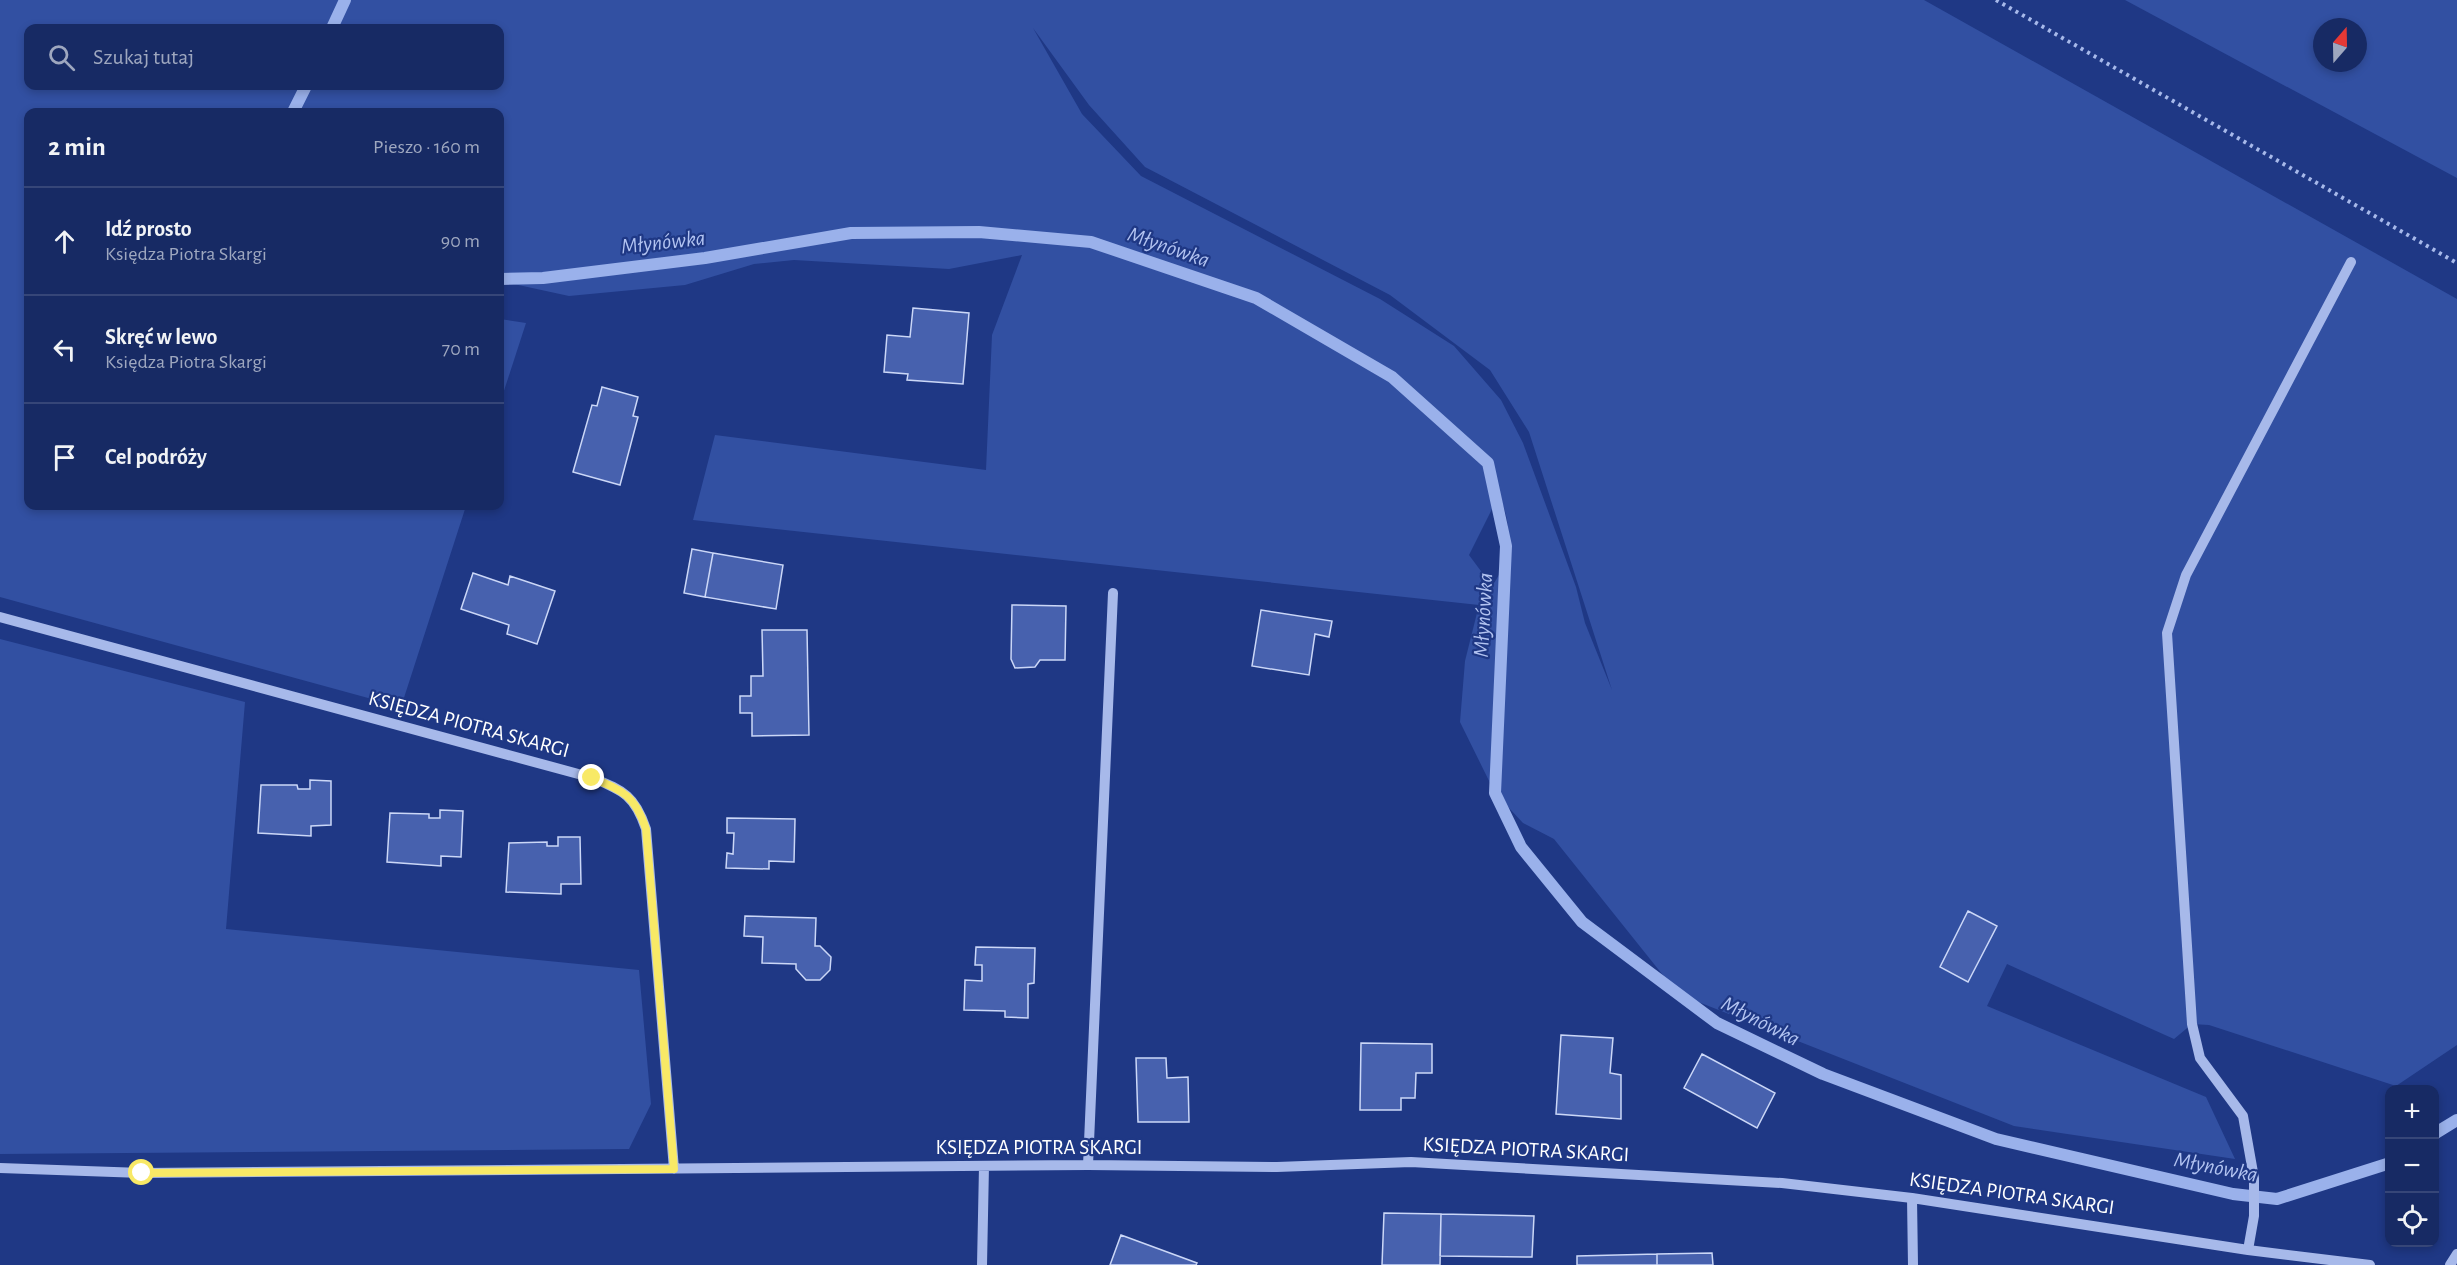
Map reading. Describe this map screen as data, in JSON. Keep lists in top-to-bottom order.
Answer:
{
  "streets": {
    "street": ["KSIĘDZA PIOTRA SKARGI"]
  },
  "water": ["Młynówka"],
  "north": "top",
  "page": {
    "search": "Szukaj tutaj",
    "heading": ["2 min", "Pieszo · 160 m"],
    "list": [
      ["Idź prosto", "Księdza Piotra Skargi", "90 m"],
      ["Skręć w lewo", "Księdza Piotra Skargi", "70 m"],
      "Cel podróży"
    ],
    "map_buttons": ["+", "−"]
  }
}
